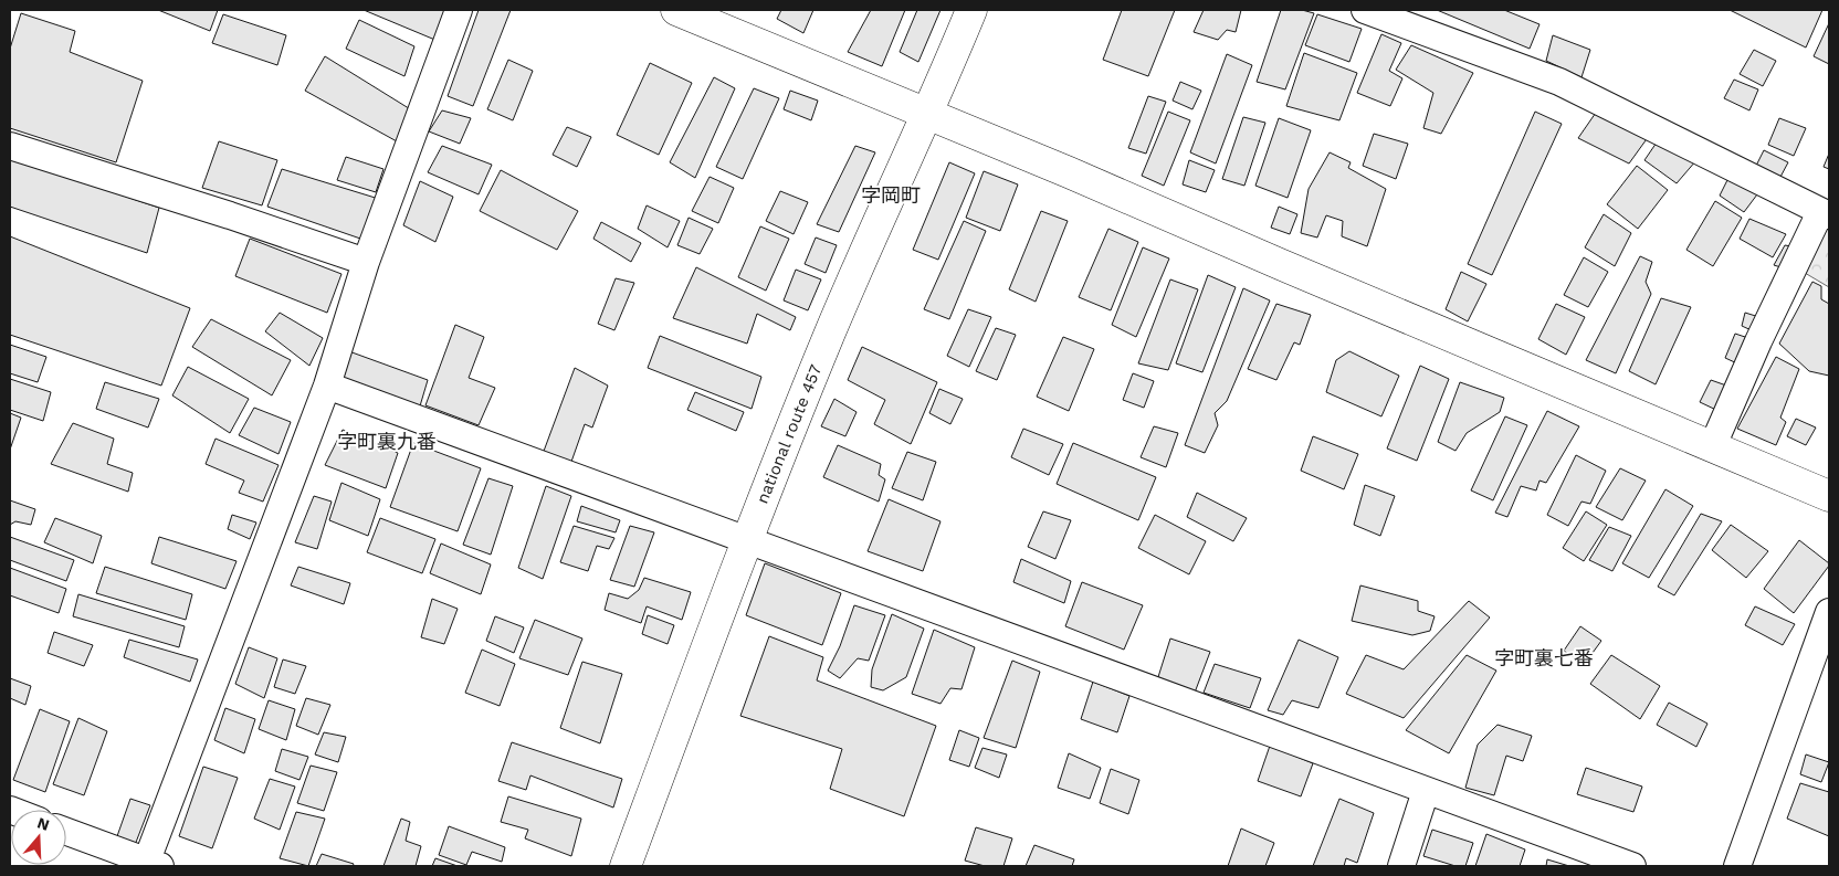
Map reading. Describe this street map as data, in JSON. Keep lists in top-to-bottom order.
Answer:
{
  "streets": {
    "main road": ["national route 457"]
  },
  "districts": ["字岡町", "字町裏九番", "字町裏七番"],
  "north": "top"
}
